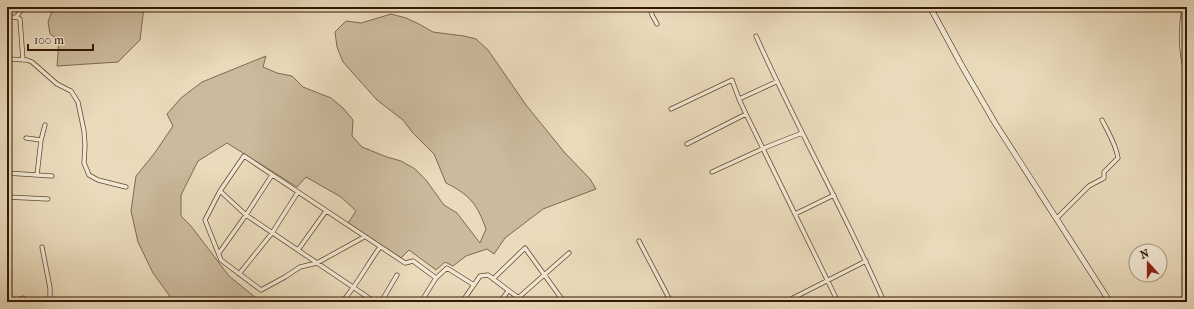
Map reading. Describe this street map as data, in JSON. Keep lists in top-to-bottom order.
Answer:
{
  "scale_bar": "100 m",
  "north": "top"
}
